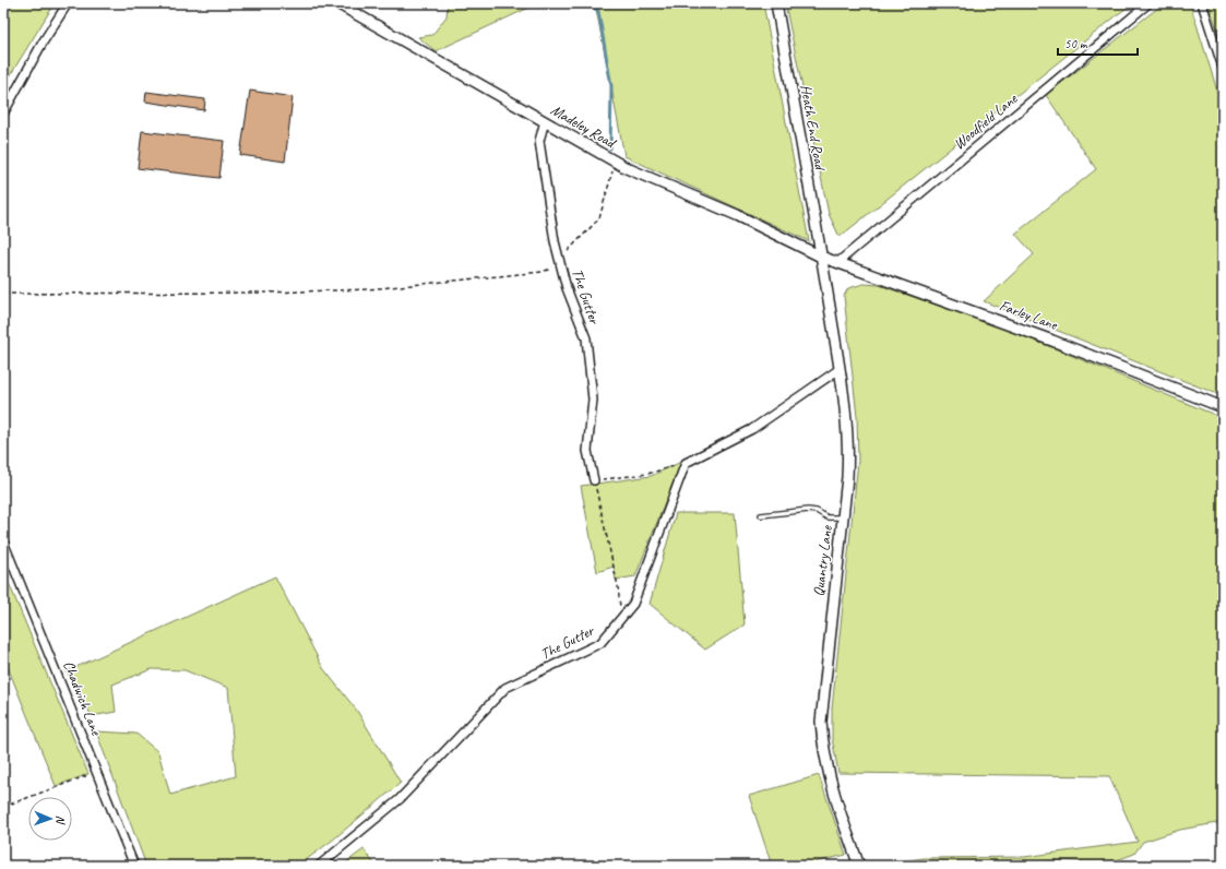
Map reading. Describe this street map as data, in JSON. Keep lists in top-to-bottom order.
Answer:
{
  "streets": {
    "street": [
      "Woodfield Lane",
      "Madeley Road",
      "Heath End Road",
      "The Gutter",
      "Farley Lane",
      "Quantry Lane",
      "Chadwich Lane"
    ]
  },
  "crossings": [
    ["Woodfield Lane", "Farley Lane"],
    ["Madeley Road", "Heath End Road"],
    ["Madeley Road", "The Gutter"],
    ["Madeley Road", "Farley Lane"],
    ["Madeley Road", "Quantry Lane"],
    ["Heath End Road", "Farley Lane"],
    ["Heath End Road", "Quantry Lane"],
    ["Farley Lane", "Quantry Lane"]
  ],
  "scale_bar": "50 m",
  "north": "right"
}
